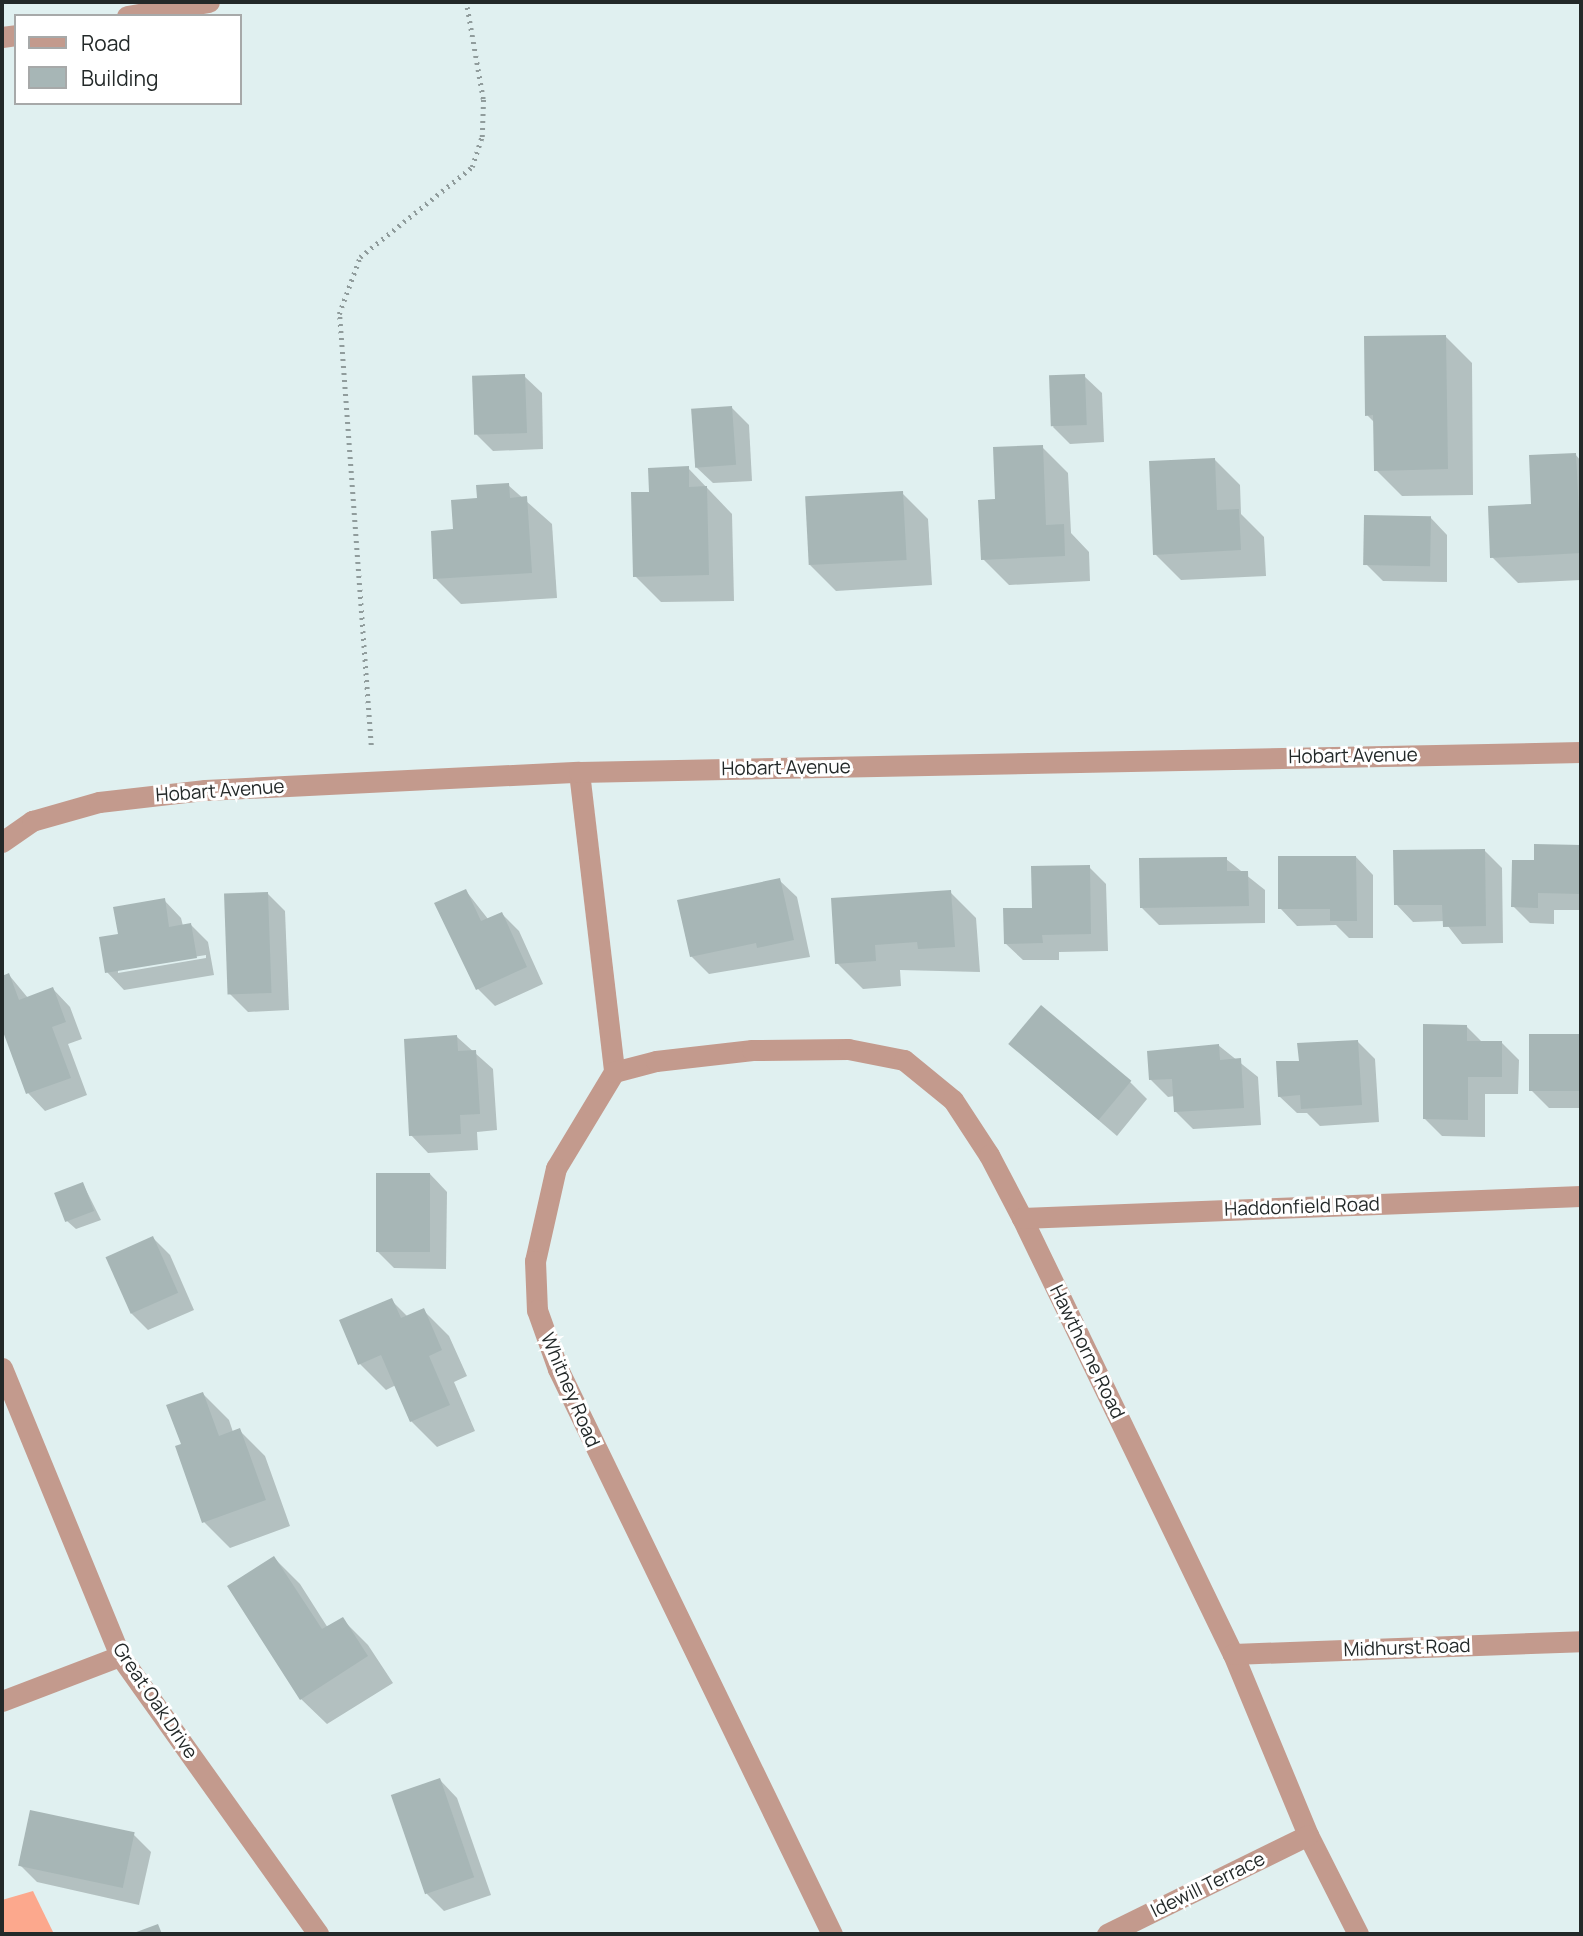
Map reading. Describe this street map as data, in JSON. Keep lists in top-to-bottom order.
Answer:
{
  "streets": {
    "street": [
      "Hobart Avenue",
      "Haddonfield Road",
      "Hawthorne Road",
      "Whitney Road",
      "Midhurst Road",
      "Great Oak Drive",
      "Idewill Terrace"
    ]
  },
  "crossings": [
    ["Haddonfield Road", "Hawthorne Road"],
    ["Hawthorne Road", "Whitney Road"],
    ["Hawthorne Road", "Midhurst Road"],
    ["Hawthorne Road", "Idewill Terrace"]
  ],
  "legend": ["Road", "Building"]
}
